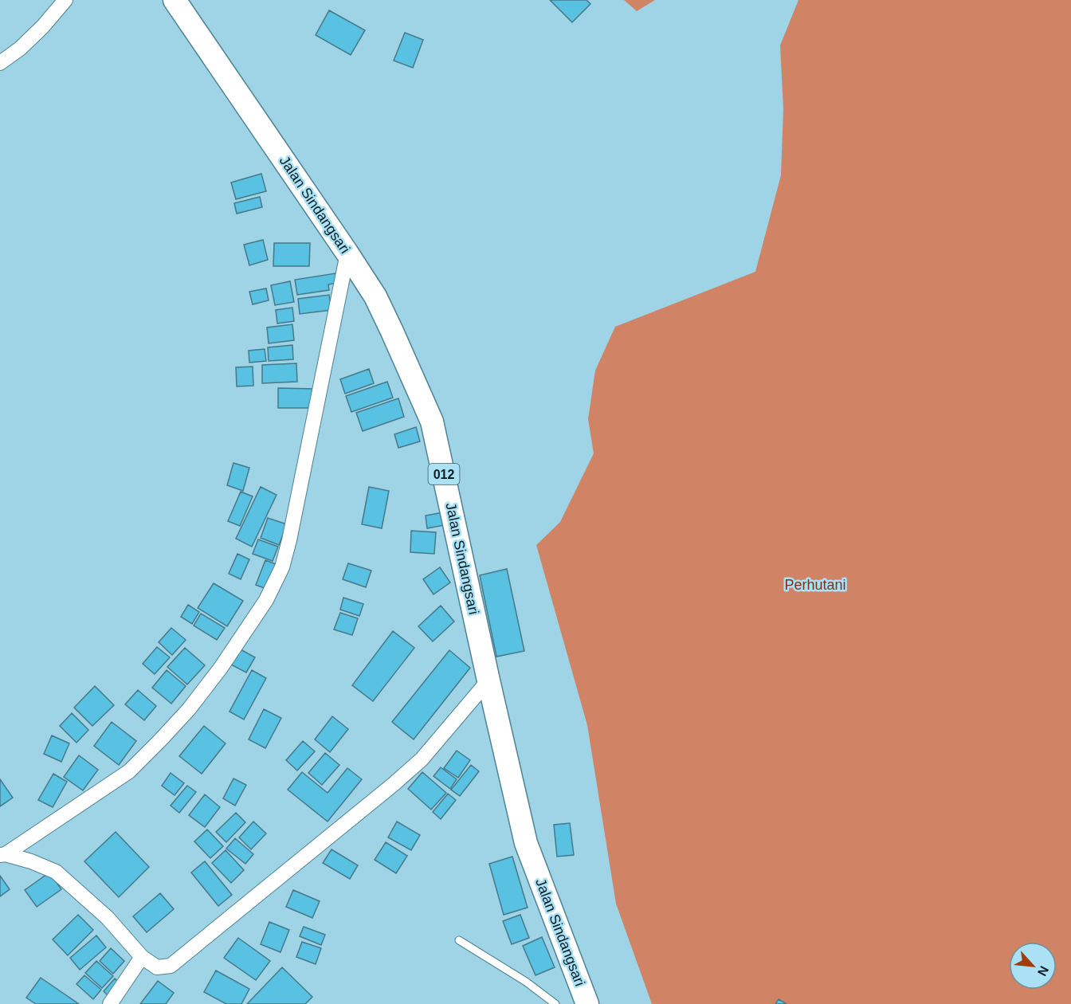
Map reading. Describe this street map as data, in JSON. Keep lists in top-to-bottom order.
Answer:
{
  "streets": {
    "main road": ["Jalan Sindangsari", "012"]
  },
  "parks": ["Perhutani"],
  "north": "bottom right"
}
